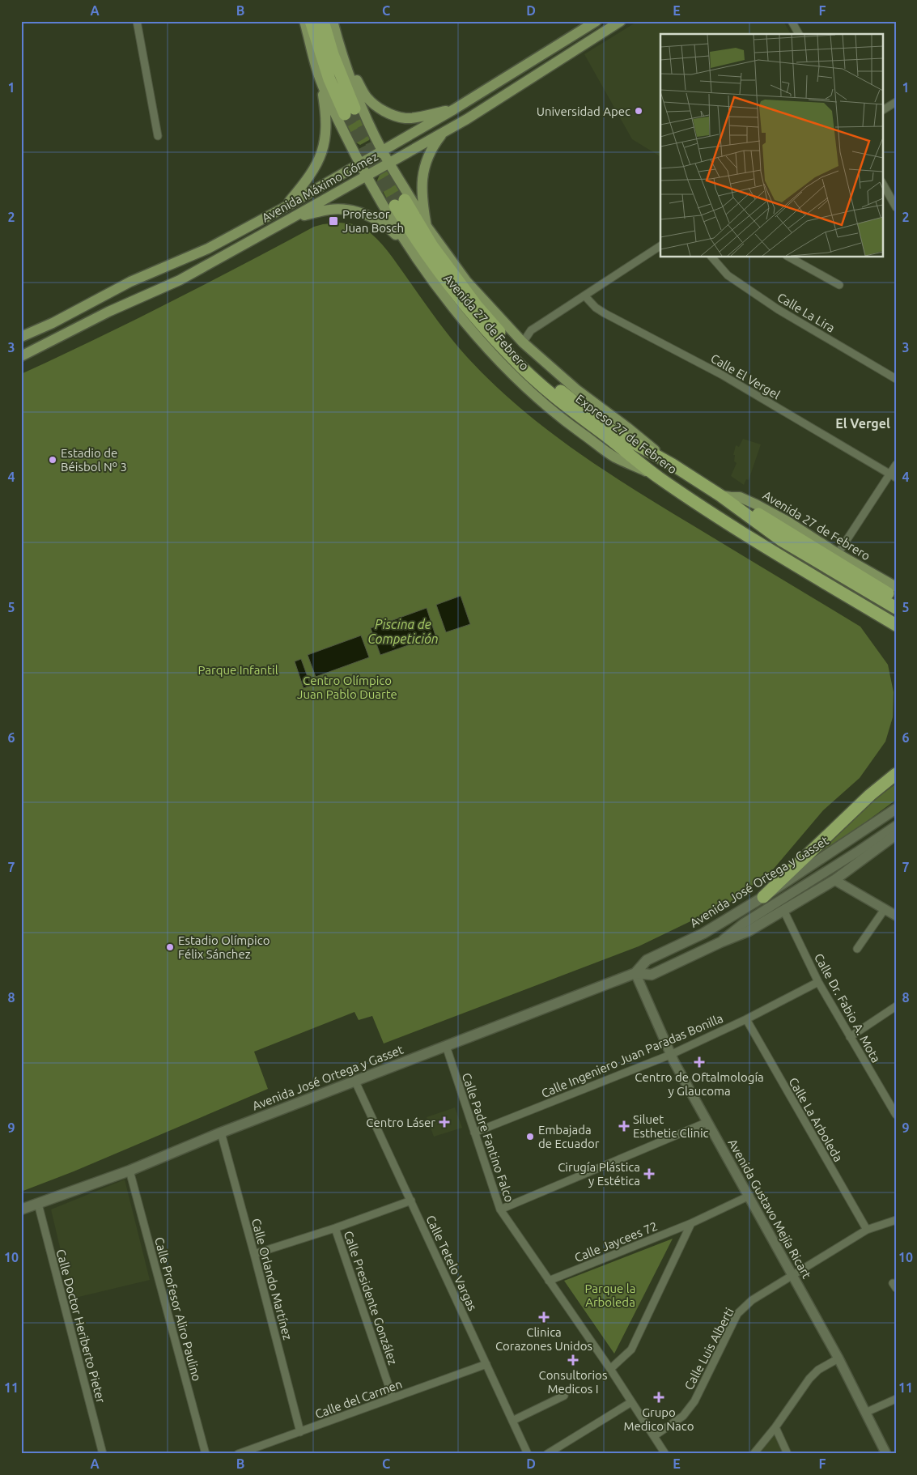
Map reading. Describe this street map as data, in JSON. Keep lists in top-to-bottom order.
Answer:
{
  "streets": {
    "highway": ["Expreso 27 de Febrero"],
    "main road": ["Avenida Máximo Gómez", "Avenida 27 de Febrero", "Avenida José Ortega y Gasset"],
    "street": [
      "Calle La Lira",
      "Calle El Vergel",
      "Calle Dr. Fabio A. Mota",
      "Calle Ingeniero Juan Paradas Bonilla",
      "Calle La Arboleda",
      "Calle Padre Fantino Falco",
      "Avenida Gustavo Mejía Ricart",
      "Calle Jaycees 72",
      "Calle Tetelo Vargas",
      "Calle Orlando Martínez",
      "Calle Presidente González",
      "Calle Profesor Aliro Paulino",
      "Calle Doctor Heriberto Pieter",
      "Calle Luis Alberti",
      "Calle del Carmen"
    ]
  },
  "crossings": [
    ["Avenida Máximo Gómez", "Avenida 27 de Febrero"],
    ["Avenida 27 de Febrero", "Expreso 27 de Febrero"],
    ["Avenida José Ortega y Gasset", "Calle Dr. Fabio A. Mota"],
    ["Avenida José Ortega y Gasset", "Calle Padre Fantino Falco"],
    ["Avenida José Ortega y Gasset", "Avenida Gustavo Mejía Ricart"],
    ["Avenida José Ortega y Gasset", "Calle Tetelo Vargas"],
    ["Avenida José Ortega y Gasset", "Calle Orlando Martínez"],
    ["Avenida José Ortega y Gasset", "Calle Profesor Aliro Paulino"],
    ["Avenida José Ortega y Gasset", "Calle Doctor Heriberto Pieter"],
    ["Calle Dr. Fabio A. Mota", "Calle Ingeniero Juan Paradas Bonilla"],
    ["Calle Ingeniero Juan Paradas Bonilla", "Calle La Arboleda"],
    ["Calle Ingeniero Juan Paradas Bonilla", "Calle Padre Fantino Falco"],
    ["Calle Ingeniero Juan Paradas Bonilla", "Avenida Gustavo Mejía Ricart"],
    ["Calle La Arboleda", "Calle Luis Alberti"],
    ["Calle Padre Fantino Falco", "Calle Jaycees 72"],
    ["Calle Padre Fantino Falco", "Calle Luis Alberti"],
    ["Avenida Gustavo Mejía Ricart", "Calle Jaycees 72"],
    ["Avenida Gustavo Mejía Ricart", "Calle Luis Alberti"],
    ["Calle Tetelo Vargas", "Calle del Carmen"],
    ["Calle Orlando Martínez", "Calle del Carmen"],
    ["Calle Presidente González", "Calle del Carmen"]
  ],
  "districts": ["El Vergel"],
  "water": ["Piscina de Competición"],
  "parks": ["Parque Infantil", "Centro Olímpico Juan Pablo Duarte", "Parque la Arboleda"],
  "places": {
    "other": [
      "Universidad Apec",
      "Estadio de Béisbol Nº 3",
      "Estadio Olímpico Félix Sánchez",
      "Embajada de Ecuador"
    ],
    "transit": ["Profesor Juan Bosch"],
    "health": [
      "Centro de Oftalmología y Glaucoma",
      "Centro Láser",
      "Siluet Esthetic Clinic",
      "Cirugía Plástica y Estética",
      "Clinica Corazones Unidos",
      "Consultorios Medicos I",
      "Grupo Medico Naco"
    ]
  },
  "grid": {
    "columns": [
      "A",
      "B",
      "C",
      "D",
      "E",
      "F"
    ],
    "rows": [
      "1",
      "2",
      "3",
      "4",
      "5",
      "6",
      "7",
      "8",
      "9",
      "10",
      "11"
    ]
  }
}
